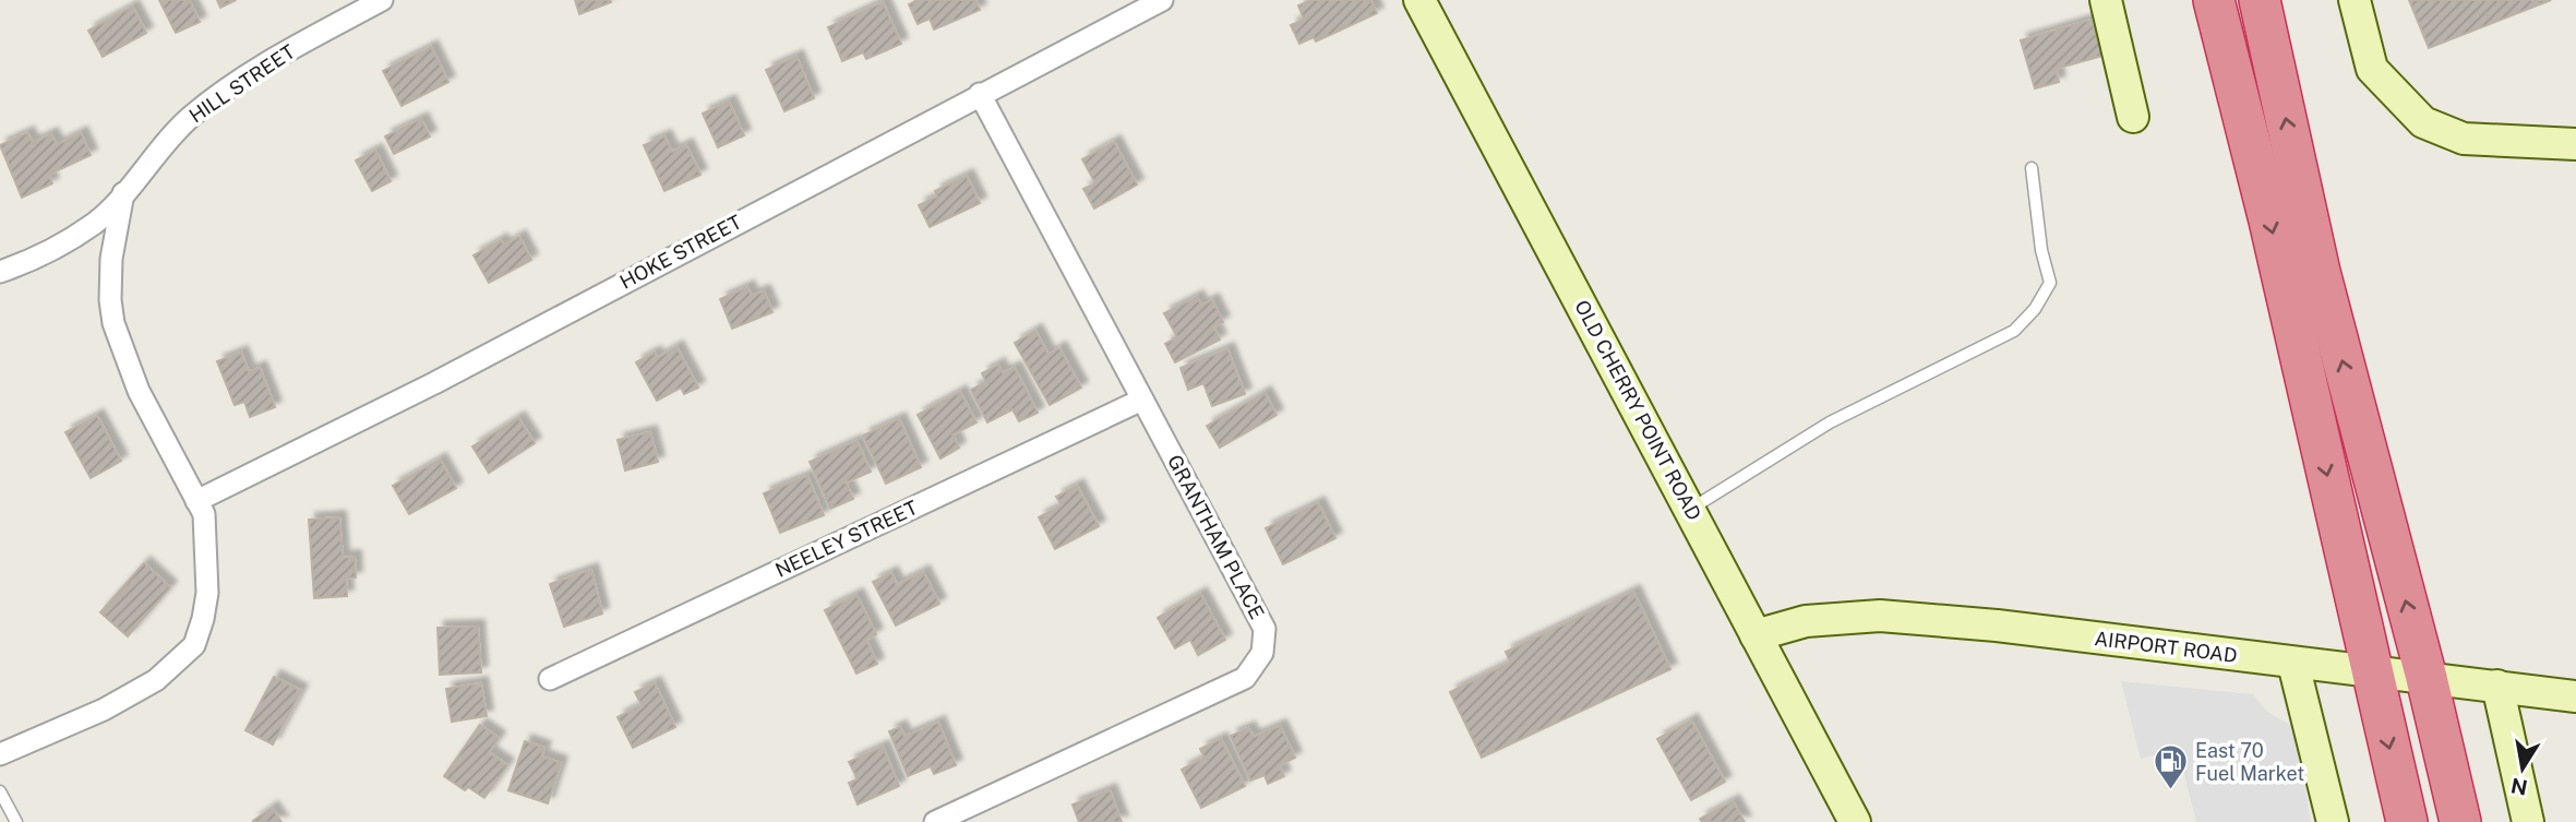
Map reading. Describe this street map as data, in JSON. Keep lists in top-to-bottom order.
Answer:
{
  "streets": {
    "street": [
      "HILL STREET",
      "HOKE STREET",
      "OLD CHERRY POINT ROAD",
      "GRANTHAM PLACE",
      "NEELEY STREET",
      "AIRPORT ROAD"
    ]
  },
  "crossings": [
    ["HOKE STREET", "GRANTHAM PLACE"],
    ["OLD CHERRY POINT ROAD", "AIRPORT ROAD"],
    ["GRANTHAM PLACE", "NEELEY STREET"]
  ],
  "places": {
    "fuel station": ["East 70 Fuel Market"]
  },
  "north": "bottom"
}
